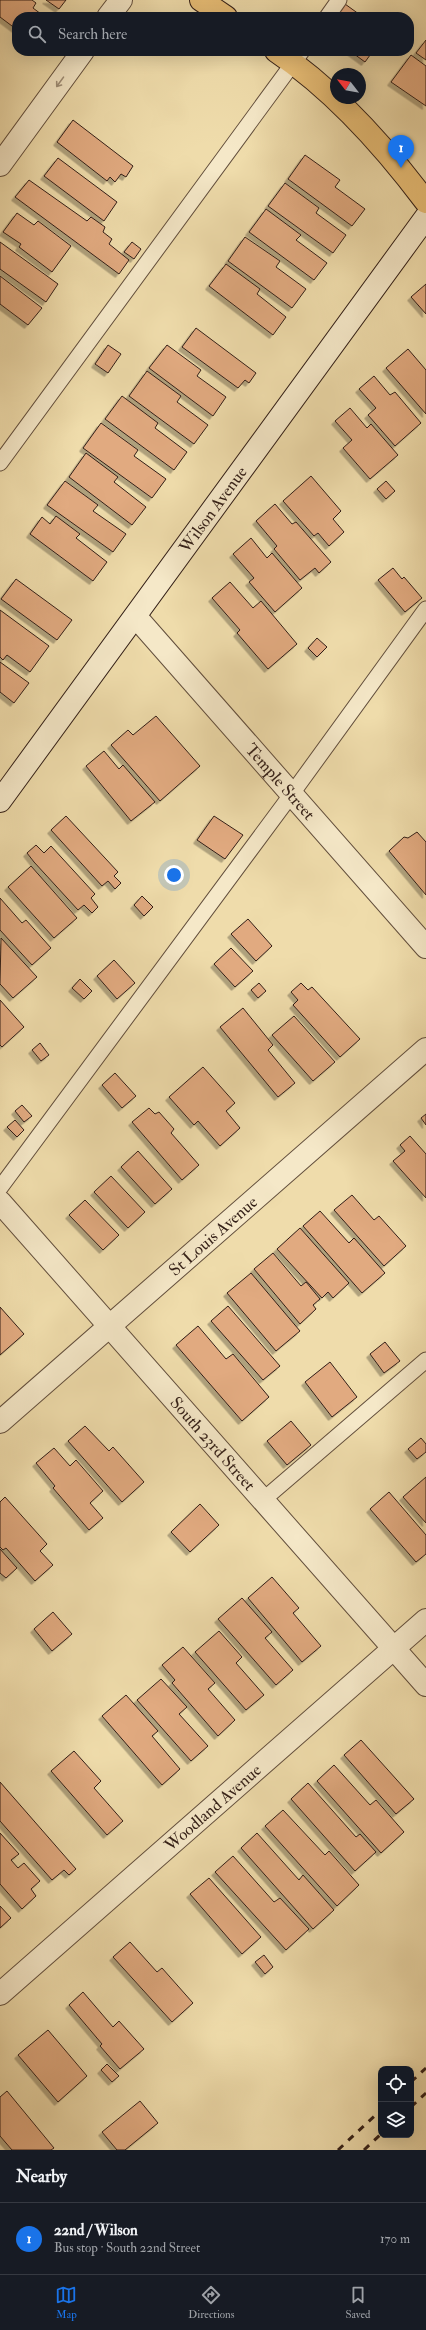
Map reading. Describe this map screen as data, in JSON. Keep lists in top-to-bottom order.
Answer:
{
  "streets": {
    "street": [
      "Wilson Avenue",
      "Temple Street",
      "St Louis Avenue",
      "South 23rd Street",
      "Woodland Avenue"
    ]
  },
  "crossings": [
    ["Wilson Avenue", "Temple Street"],
    ["St Louis Avenue", "South 23rd Street"],
    ["South 23rd Street", "Woodland Avenue"]
  ],
  "north": "top left",
  "page": {
    "search": "Search here",
    "pins": "1",
    "heading": "Nearby",
    "list": [
      {
        "mark": "1",
        "name": "22nd / Wilson",
        "note": "Bus stop · South 22nd Street",
        "value": "170 m"
      }
    ],
    "nav": ["Map", "Directions", "Saved"]
  }
}
